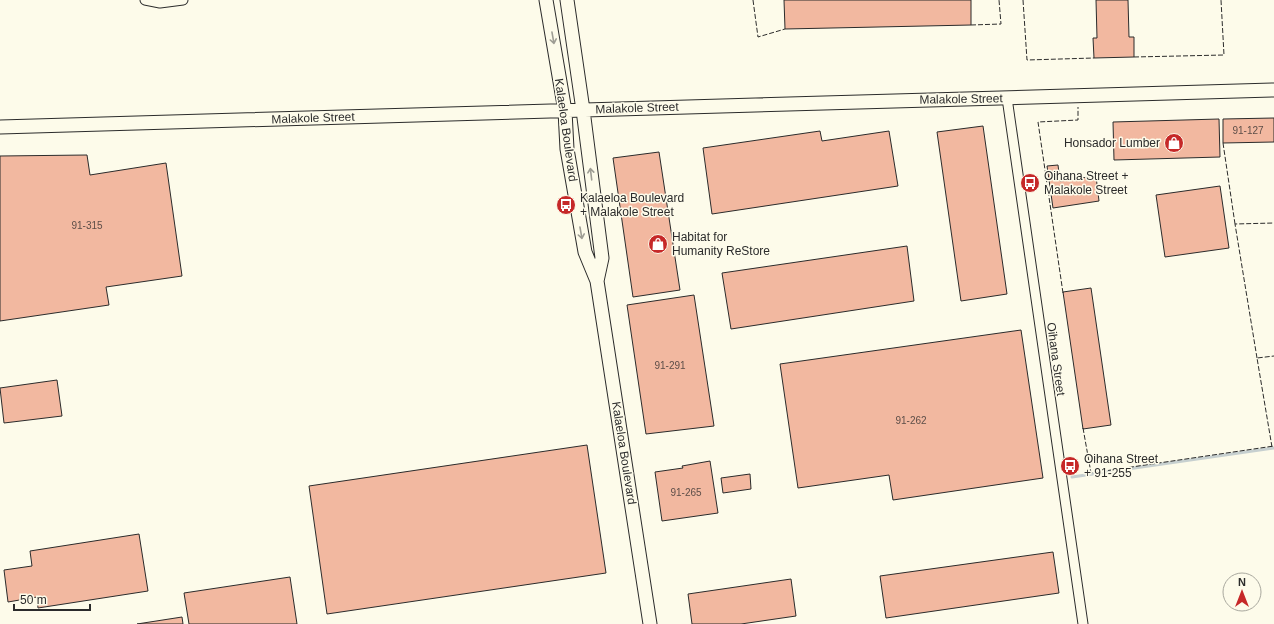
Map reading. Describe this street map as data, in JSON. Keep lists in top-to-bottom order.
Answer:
{
  "streets": {
    "street": ["Malakole Street", "Kalaeloa Boulevard", "Oihana Street"]
  },
  "crossings": [
    ["Malakole Street", "Kalaeloa Boulevard"],
    ["Malakole Street", "Oihana Street"]
  ],
  "places": {
    "shop": ["Honsador Lumber", "Habitat for Humanity ReStore"],
    "bus stop": ["Oihana Street + Malakole Street", "Kalaeloa Boulevard + Malakole Street", "Oihana Street + 91-255"]
  },
  "house_numbers": [
    "91-127",
    "91-315",
    "91-291",
    "91-262",
    "91-265"
  ],
  "scale_bar": "50 m",
  "north": "top"
}
